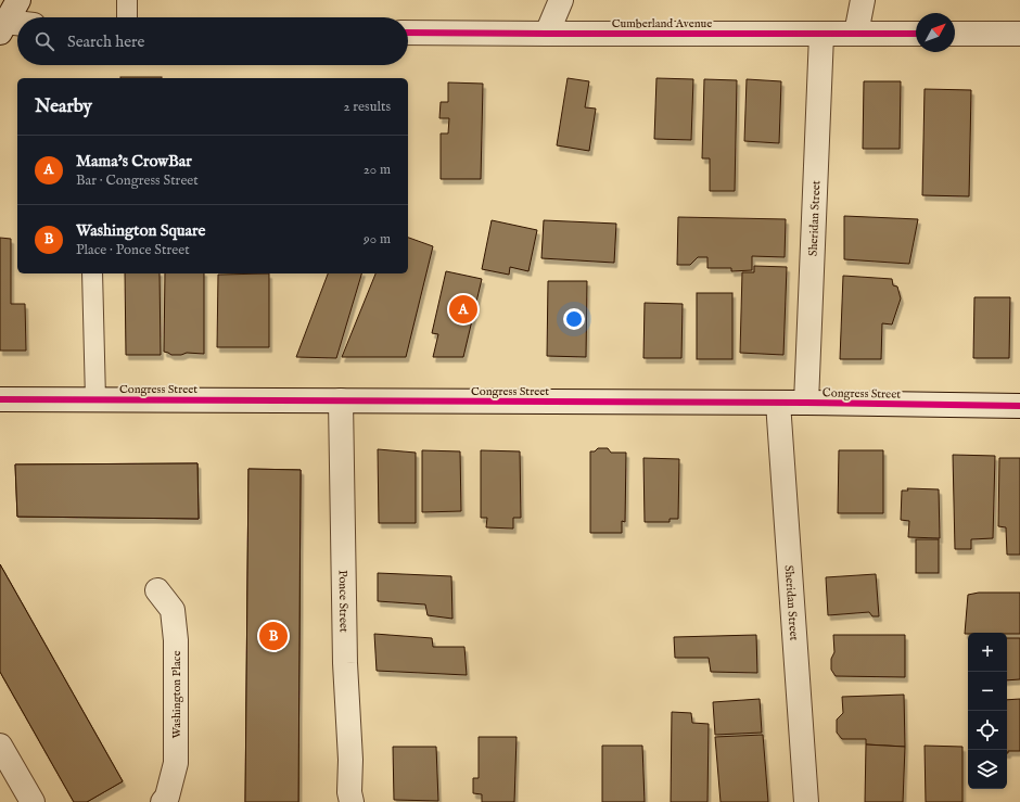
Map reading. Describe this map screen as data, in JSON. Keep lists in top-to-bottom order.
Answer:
{
  "streets": {
    "street": [
      "Cumberland Avenue",
      "Sheridan Street",
      "Congress Street",
      "Ponce Street",
      "Washington Place"
    ]
  },
  "crossings": [
    ["Cumberland Avenue", "Sheridan Street"],
    ["Sheridan Street", "Congress Street"],
    ["Congress Street", "Ponce Street"]
  ],
  "north": "top right",
  "page": {
    "search": "Search here",
    "heading": ["Nearby", "2 results"],
    "list": [
      {
        "mark": "A",
        "name": "Mama's CrowBar",
        "note": "Bar · Congress Street",
        "value": "20 m"
      },
      {
        "mark": "B",
        "name": "Washington Square",
        "note": "Place · Ponce Street",
        "value": "90 m"
      }
    ],
    "pins": ["A", "B"],
    "map_buttons": ["+", "−"]
  }
}
